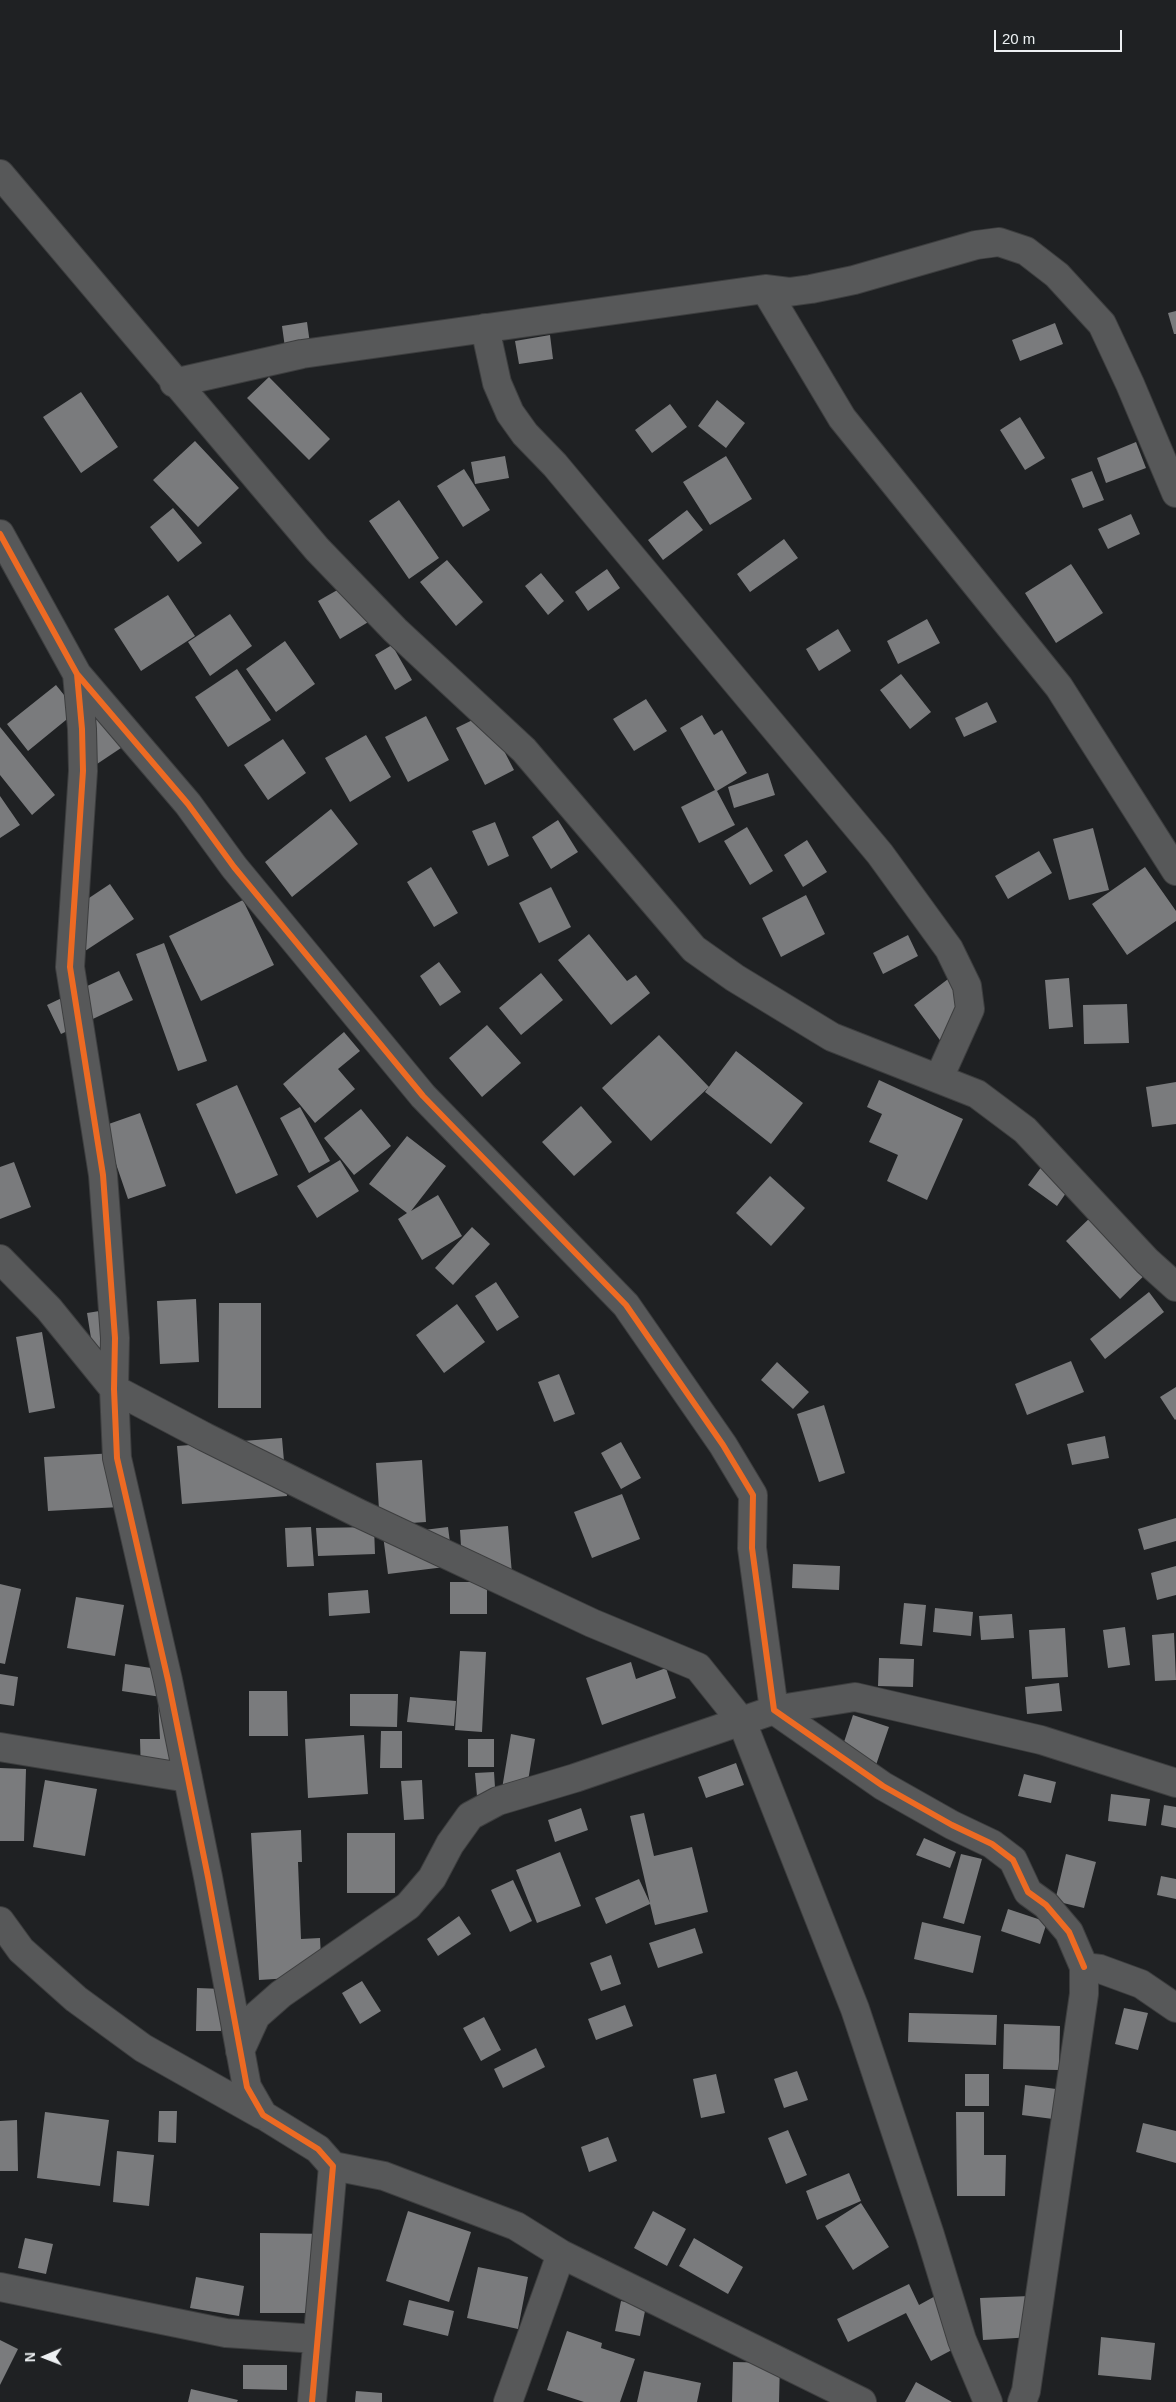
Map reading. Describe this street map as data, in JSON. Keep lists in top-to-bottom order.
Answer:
{
  "scale_bar": "20 m",
  "north": "left"
}
